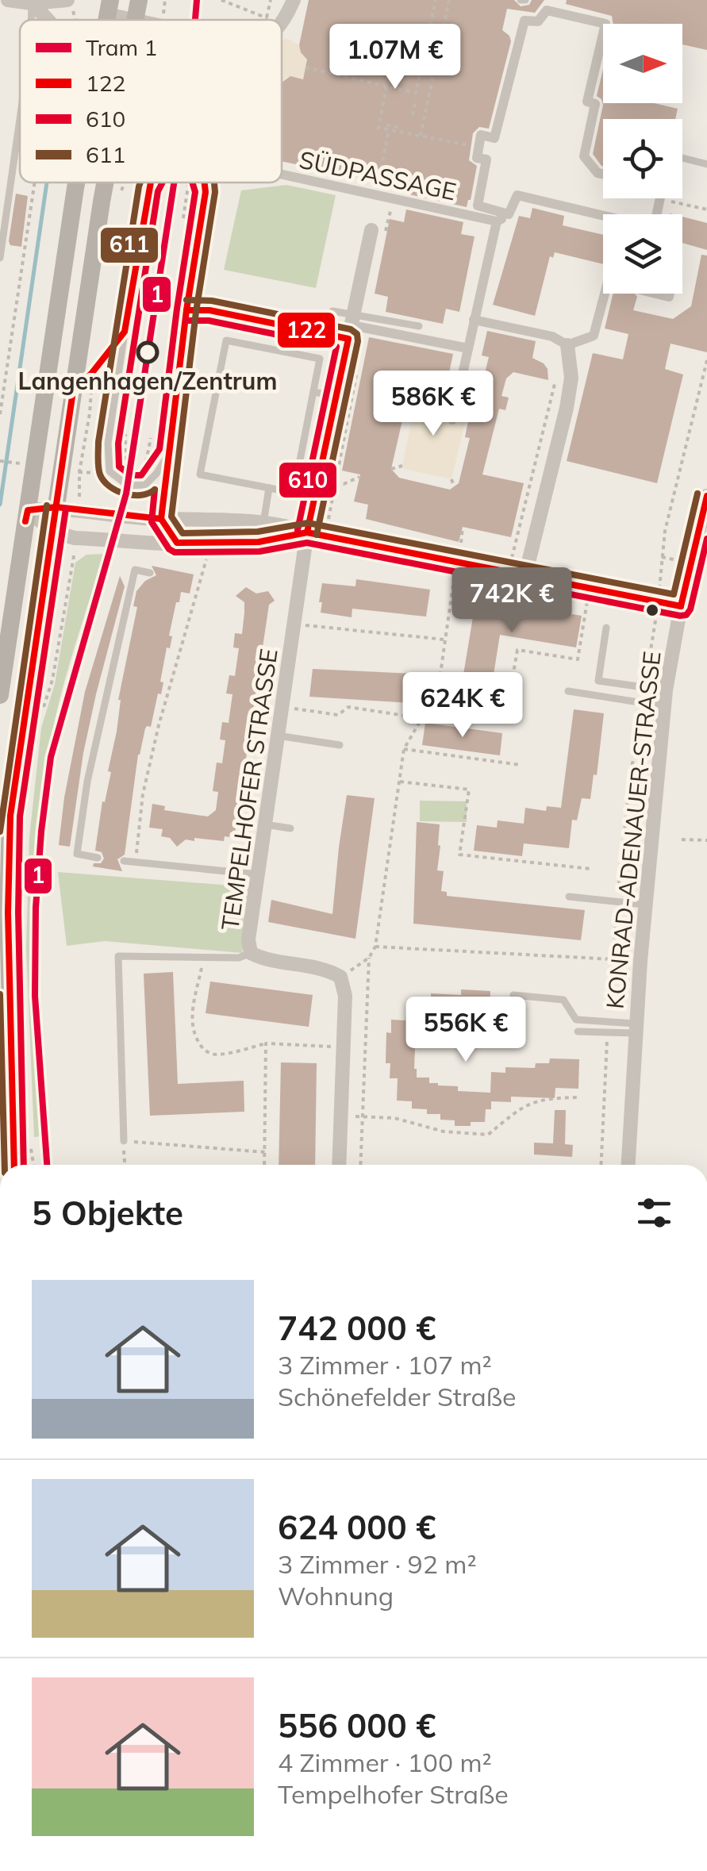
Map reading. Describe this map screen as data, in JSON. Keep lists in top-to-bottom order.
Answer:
{
  "streets": {
    "street": ["SÜDPASSAGE", "TEMPELHOFER STRASSE", "KONRAD-ADENAUER-STRASSE"]
  },
  "places": ["Langenhagen/Zentrum"],
  "lines": [
    "tram line 1",
    "transit line 122",
    "transit line 610",
    "transit line 611"
  ],
  "legend": [
    "Tram 1",
    "122",
    "610",
    "611"
  ],
  "north": "right",
  "page": {
    "price": [
      "1.07M €",
      "586K €",
      "742K €",
      "624K €",
      "556K €"
    ],
    "heading": "5 Objekte",
    "list": [
      {
        "name": "742 000 €",
        "note": "3 Zimmer · 107 m² · Schönefelder Straße"
      },
      {
        "name": "624 000 €",
        "note": "3 Zimmer · 92 m² · Wohnung"
      },
      {
        "name": "556 000 €",
        "note": "4 Zimmer · 100 m² · Tempelhofer Straße"
      }
    ]
  }
}
